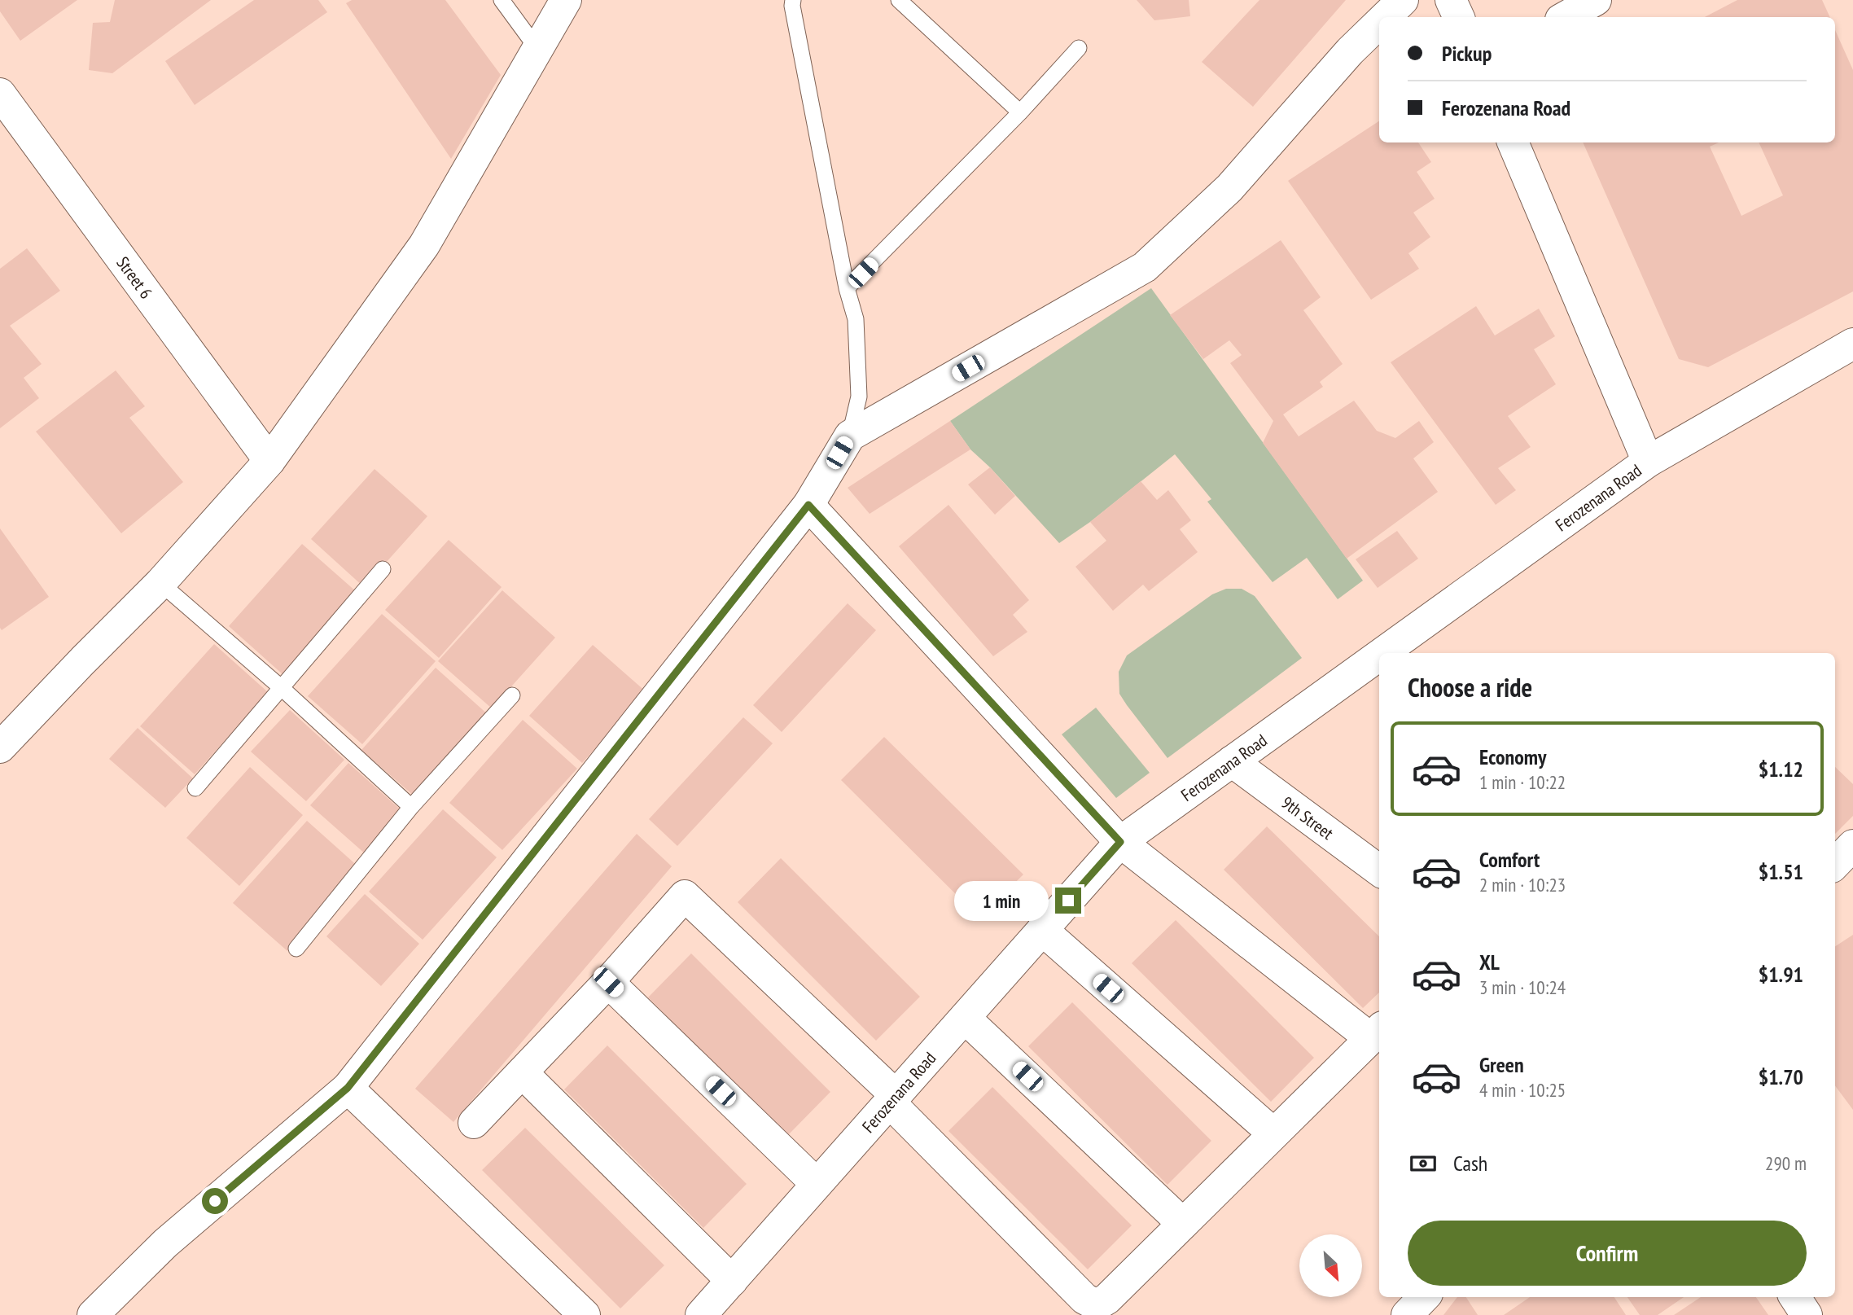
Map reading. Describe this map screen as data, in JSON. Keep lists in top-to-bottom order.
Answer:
{
  "streets": {
    "street": ["Street 6", "Ferozenana Road", "9th Street"]
  },
  "crossings": [
    ["Ferozenana Road", "9th Street"]
  ],
  "north": "bottom right",
  "page": {
    "banner": ["Pickup", "Ferozenana Road"],
    "heading": "Choose a ride",
    "list": [
      {
        "name": "Economy",
        "note": "1 min · 10:22",
        "value": "$1.12"
      },
      {
        "name": "Comfort",
        "note": "2 min · 10:23",
        "value": "$1.51"
      },
      {
        "name": "XL",
        "note": "3 min · 10:24",
        "value": "$1.91"
      },
      {
        "name": "Green",
        "note": "4 min · 10:25",
        "value": "$1.70"
      }
    ],
    "bubble": "1 min",
    "pay": ["Cash", "290 m"],
    "buttons": "Confirm"
  }
}
